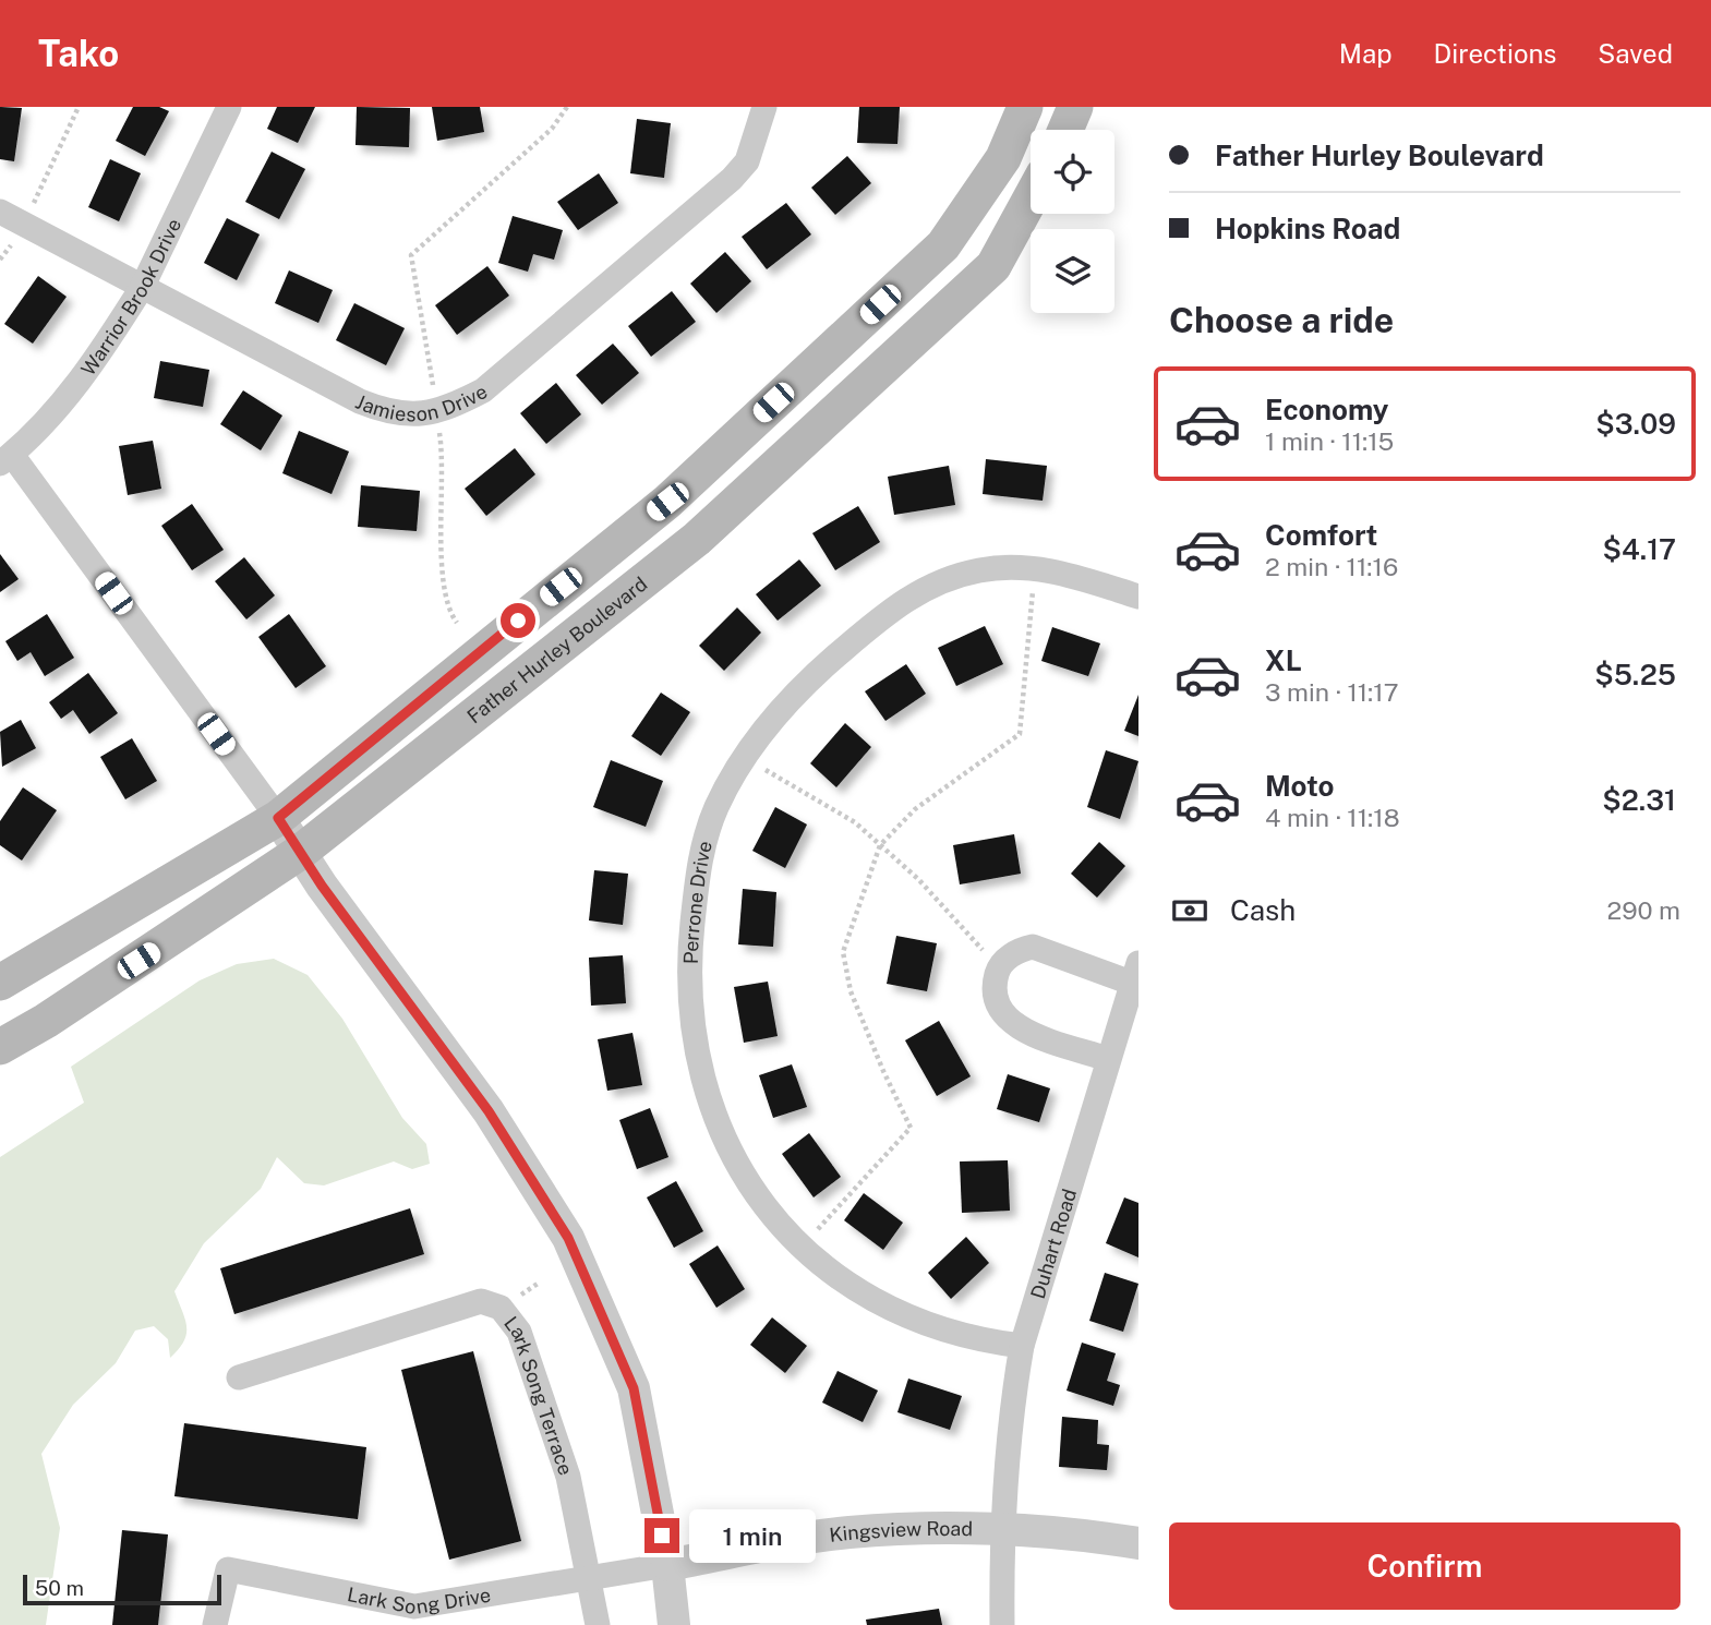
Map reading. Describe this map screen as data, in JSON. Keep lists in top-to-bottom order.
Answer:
{
  "streets": {
    "main road": ["Father Hurley Boulevard"],
    "street": [
      "Warrior Brook Drive",
      "Jamieson Drive",
      "Perrone Drive",
      "Duhart Road",
      "Lark Song Terrace",
      "Kingsview Road",
      "Lark Song Drive"
    ]
  },
  "crossings": [
    ["Warrior Brook Drive", "Jamieson Drive"],
    ["Perrone Drive", "Duhart Road"],
    ["Duhart Road", "Kingsview Road"],
    ["Lark Song Terrace", "Lark Song Drive"],
    ["Kingsview Road", "Lark Song Drive"]
  ],
  "scale_bar": "50 m",
  "page": {
    "header": "Tako",
    "nav": ["Map", "Directions", "Saved"],
    "banner": ["Father Hurley Boulevard", "Hopkins Road"],
    "heading": "Choose a ride",
    "list": [
      {
        "name": "Economy",
        "note": "1 min · 11:15",
        "value": "$3.09"
      },
      {
        "name": "Comfort",
        "note": "2 min · 11:16",
        "value": "$4.17"
      },
      {
        "name": "XL",
        "note": "3 min · 11:17",
        "value": "$5.25"
      },
      {
        "name": "Moto",
        "note": "4 min · 11:18",
        "value": "$2.31"
      }
    ],
    "pay": ["Cash", "290 m"],
    "buttons": "Confirm",
    "bubble": "1 min",
    "scale": "50 m"
  }
}
